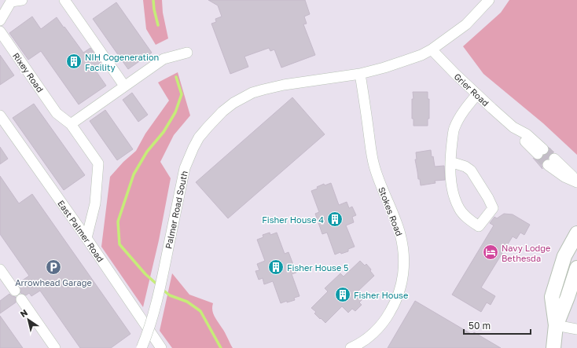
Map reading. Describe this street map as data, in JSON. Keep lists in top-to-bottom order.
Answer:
{
  "streets": {
    "street": [
      "Rixey Road",
      "Grier Road",
      "Palmer Road South",
      "Stokes Road",
      "East Palmer Road"
    ]
  },
  "crossings": [
    ["Rixey Road", "East Palmer Road"],
    ["Grier Road", "Palmer Road South"],
    ["Palmer Road South", "Stokes Road"]
  ],
  "places": {
    "building": [
      "NIH Cogeneration Facility",
      "Fisher House 4",
      "Fisher House 5",
      "Fisher House"
    ],
    "hotel": ["Navy Lodge Bethesda"],
    "parking": ["Arrowhead Garage"]
  },
  "scale_bar": "50 m",
  "north": "top left"
}
